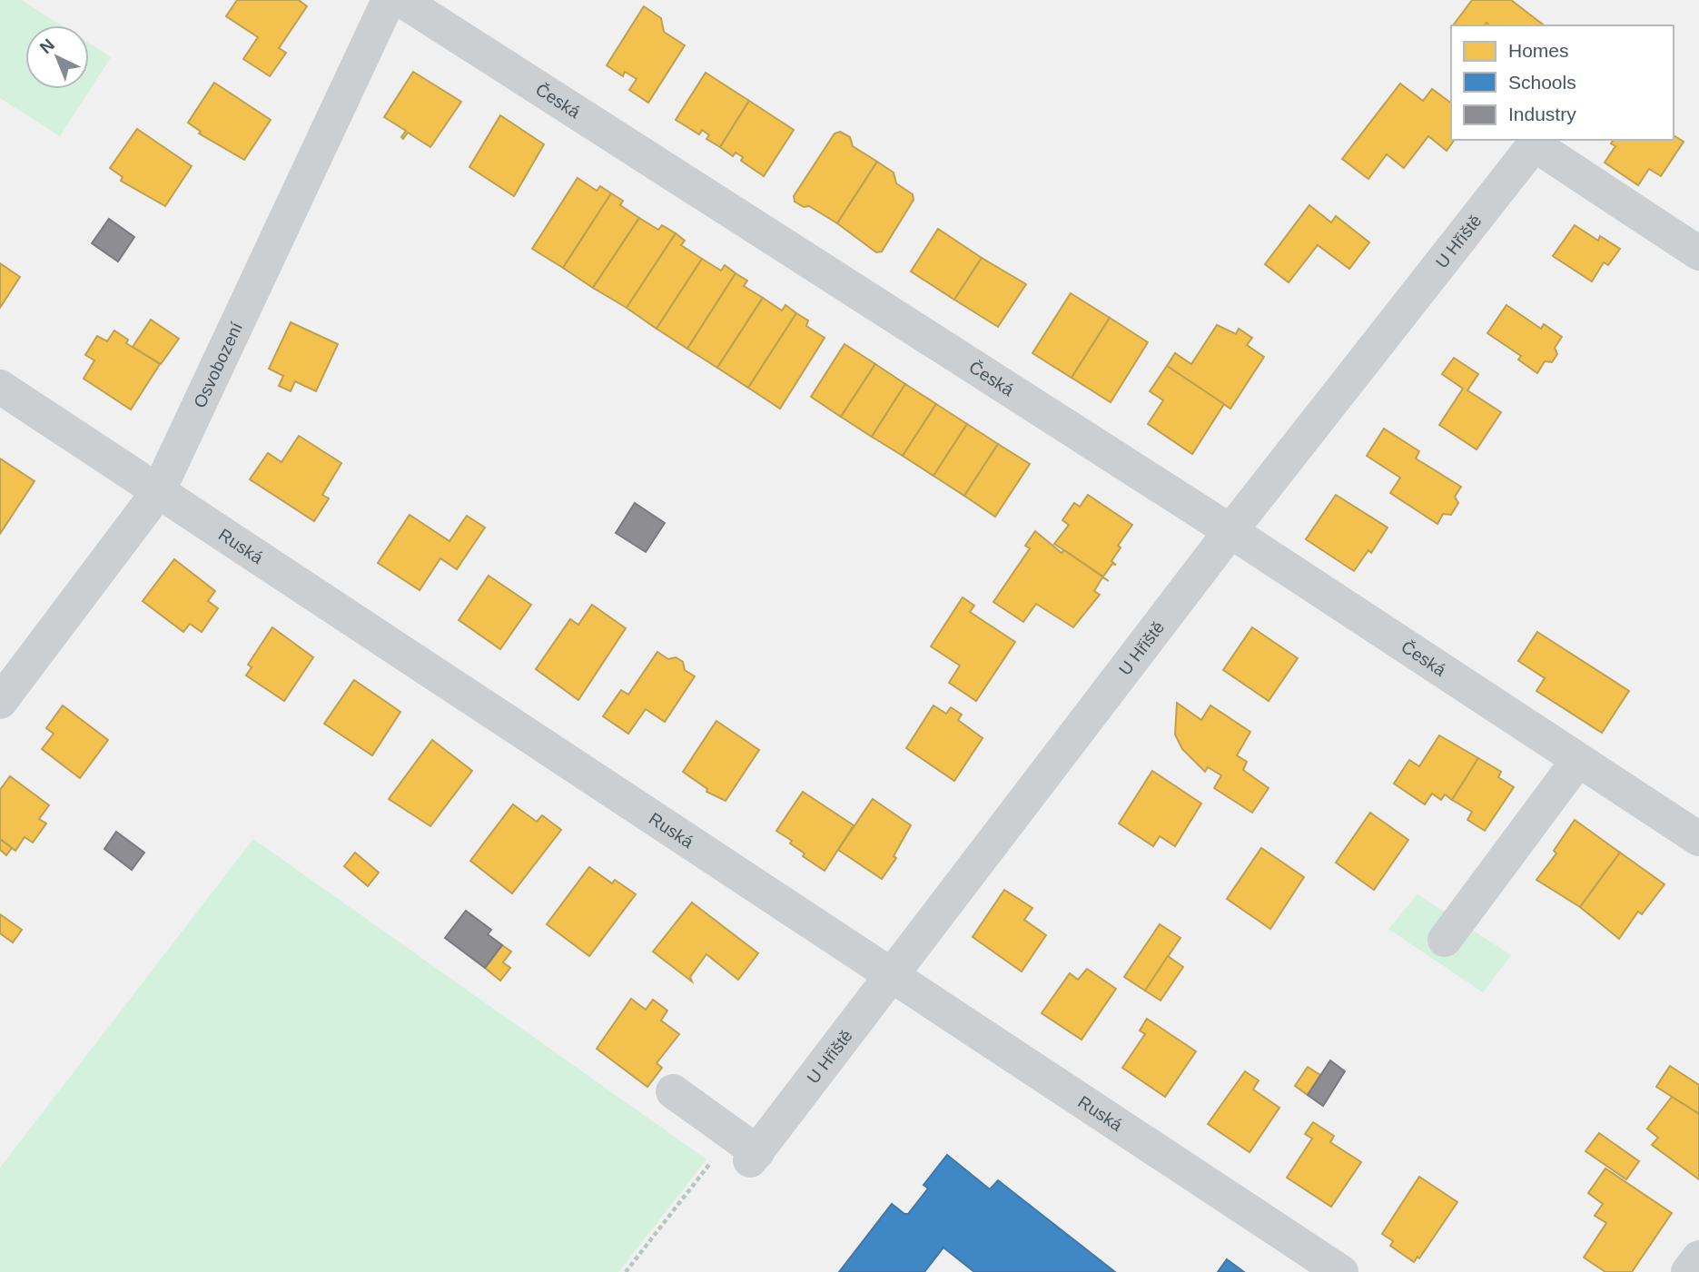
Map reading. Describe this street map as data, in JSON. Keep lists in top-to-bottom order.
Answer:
{
  "streets": {
    "street": [
      "Česká",
      "U Hřiště",
      "Osvobození",
      "Ruská"
    ]
  },
  "crossings": [
    ["Česká", "U Hřiště"],
    ["U Hřiště", "Ruská"],
    ["Osvobození", "Ruská"]
  ],
  "legend": ["Homes", "Schools", "Industry"],
  "north": "top left"
}
